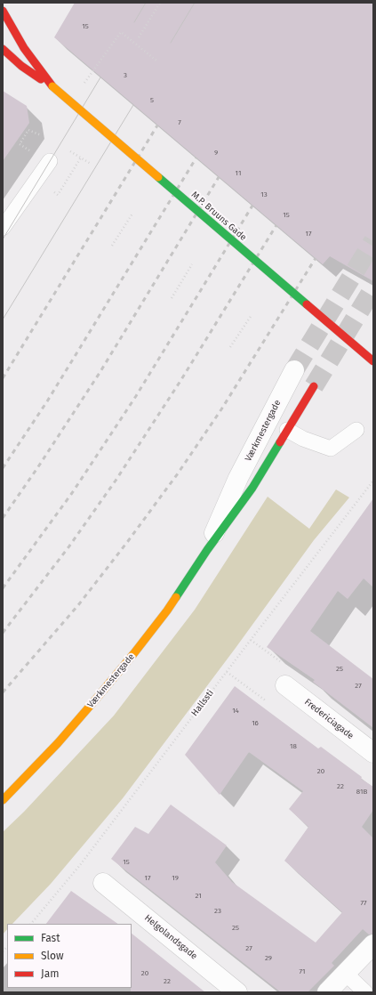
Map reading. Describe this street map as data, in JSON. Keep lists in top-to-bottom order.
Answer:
{
  "streets": {
    "street": [
      "M.P. Bruuns Gade",
      "Værkmestergade",
      "Fredericiagade",
      "Helgolandsgade"
    ],
    "path": ["Hallssti"]
  },
  "house_numbers": [
    "15",
    "3",
    "5",
    "7",
    "9",
    "11",
    "13",
    "15",
    "17",
    "25",
    "27",
    "14",
    "16",
    "18",
    "20",
    "22",
    "81B",
    "15",
    "17",
    "19",
    "21",
    "77",
    "23",
    "25",
    "27",
    "29",
    "71",
    "20",
    "22"
  ],
  "legend": ["Fast", "Slow", "Jam"]
}
